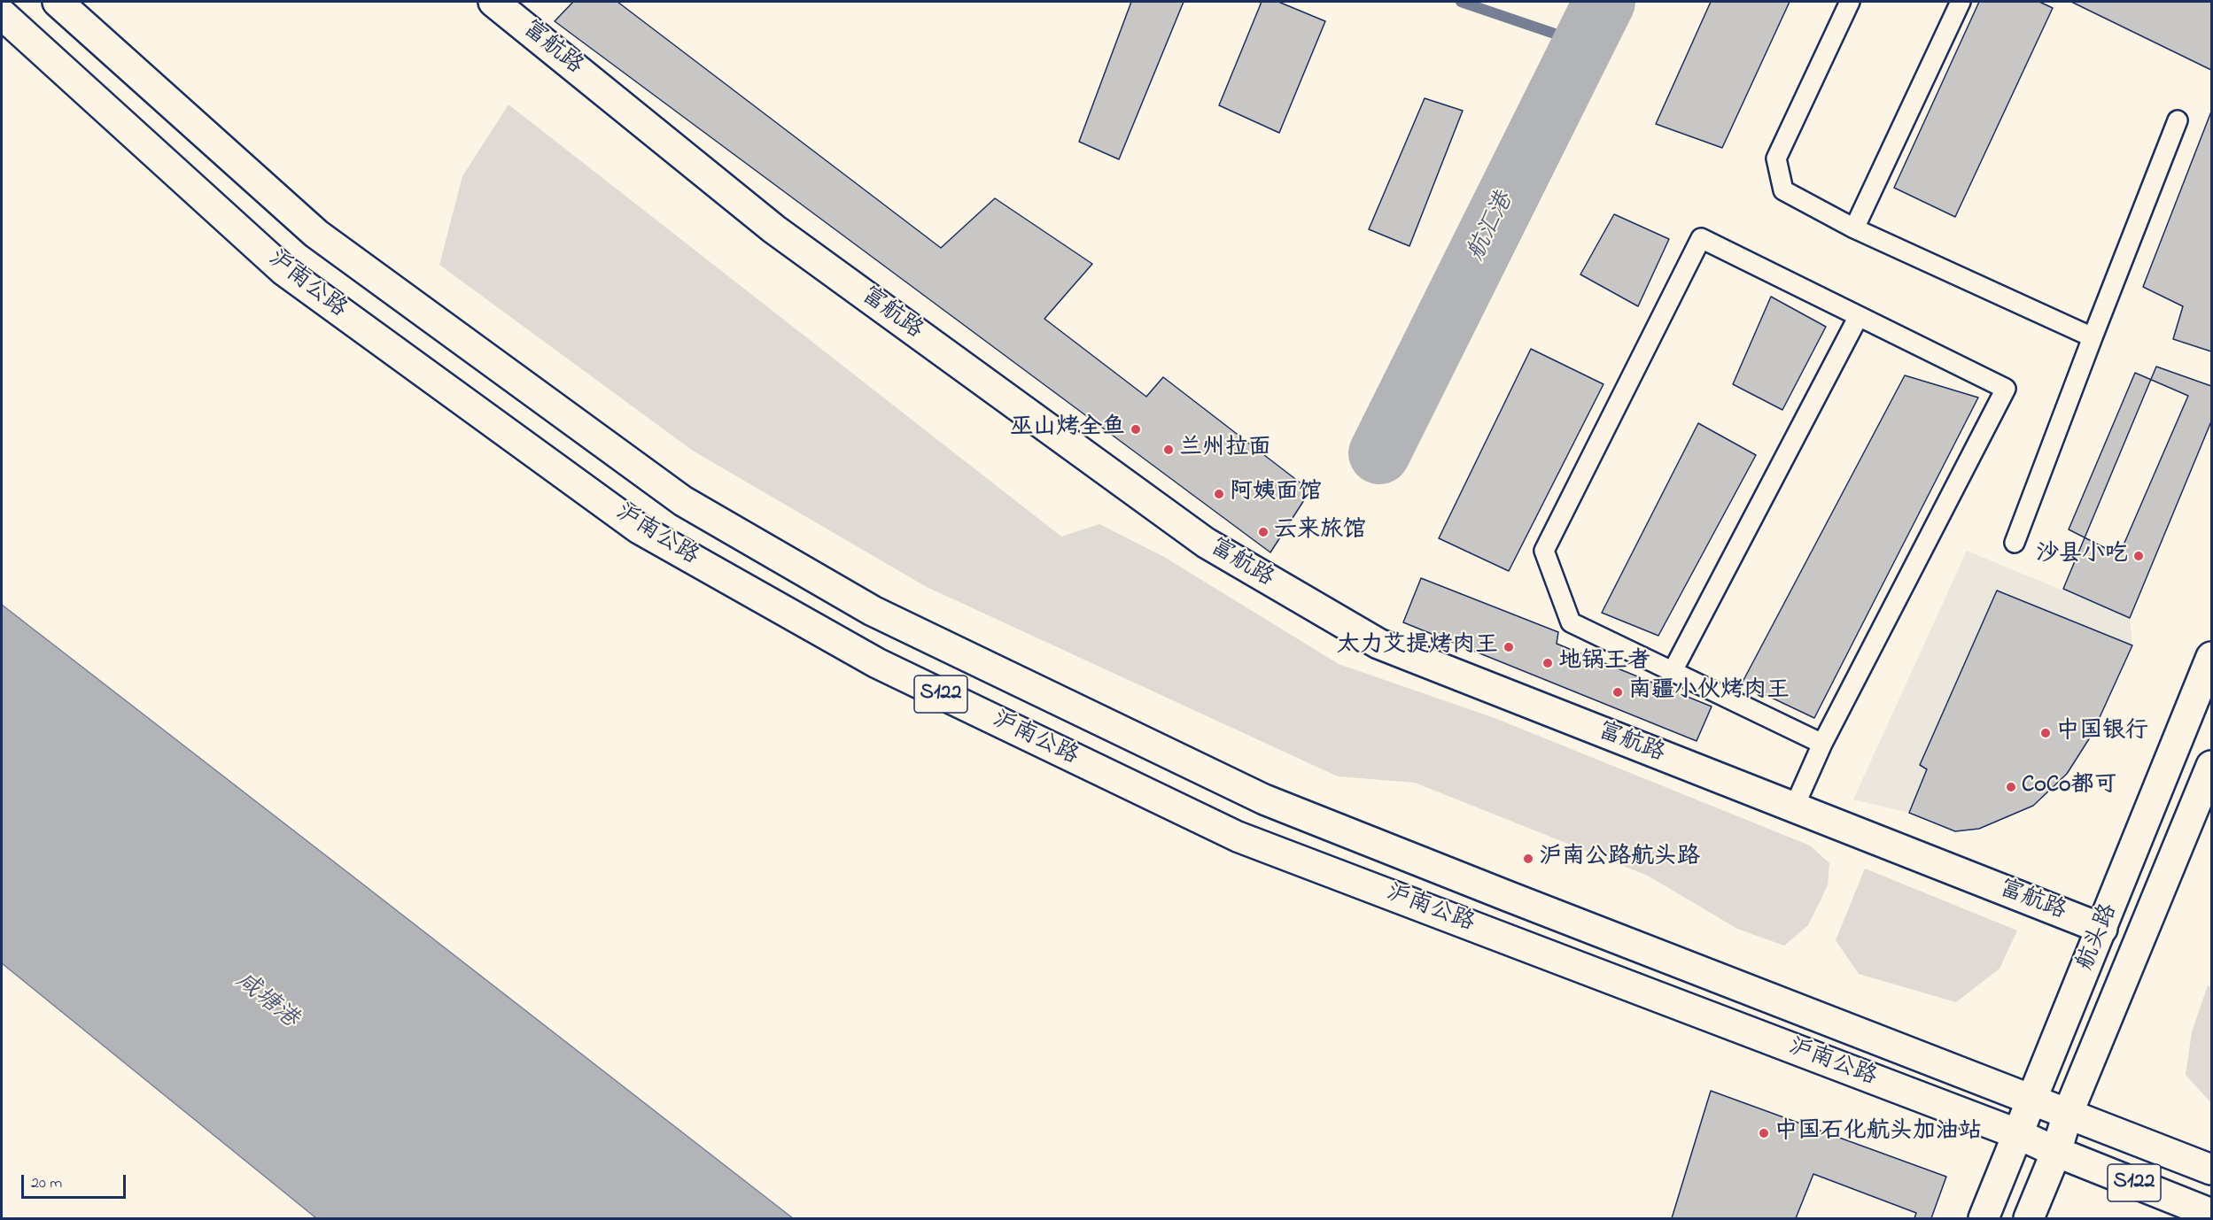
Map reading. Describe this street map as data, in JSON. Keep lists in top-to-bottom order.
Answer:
{
  "streets": {
    "main road": [
      "富航路",
      "沪南公路",
      "S122",
      "航头路"
    ]
  },
  "crossings": [
    ["富航路", "航头路"],
    ["沪南公路", "航头路"]
  ],
  "water": ["航汇港", "咸塘港"],
  "places": [
    "巫山烤全鱼",
    "兰州拉面",
    "阿姨面馆",
    "云来旅馆",
    "沙县小吃",
    "太力艾提烤肉王",
    "地锅王者",
    "南疆小伙烤肉王",
    "中国银行",
    "CoCo都可",
    "沪南公路航头路",
    "中国石化航头加油站"
  ],
  "scale_bar": "20 m"
}
